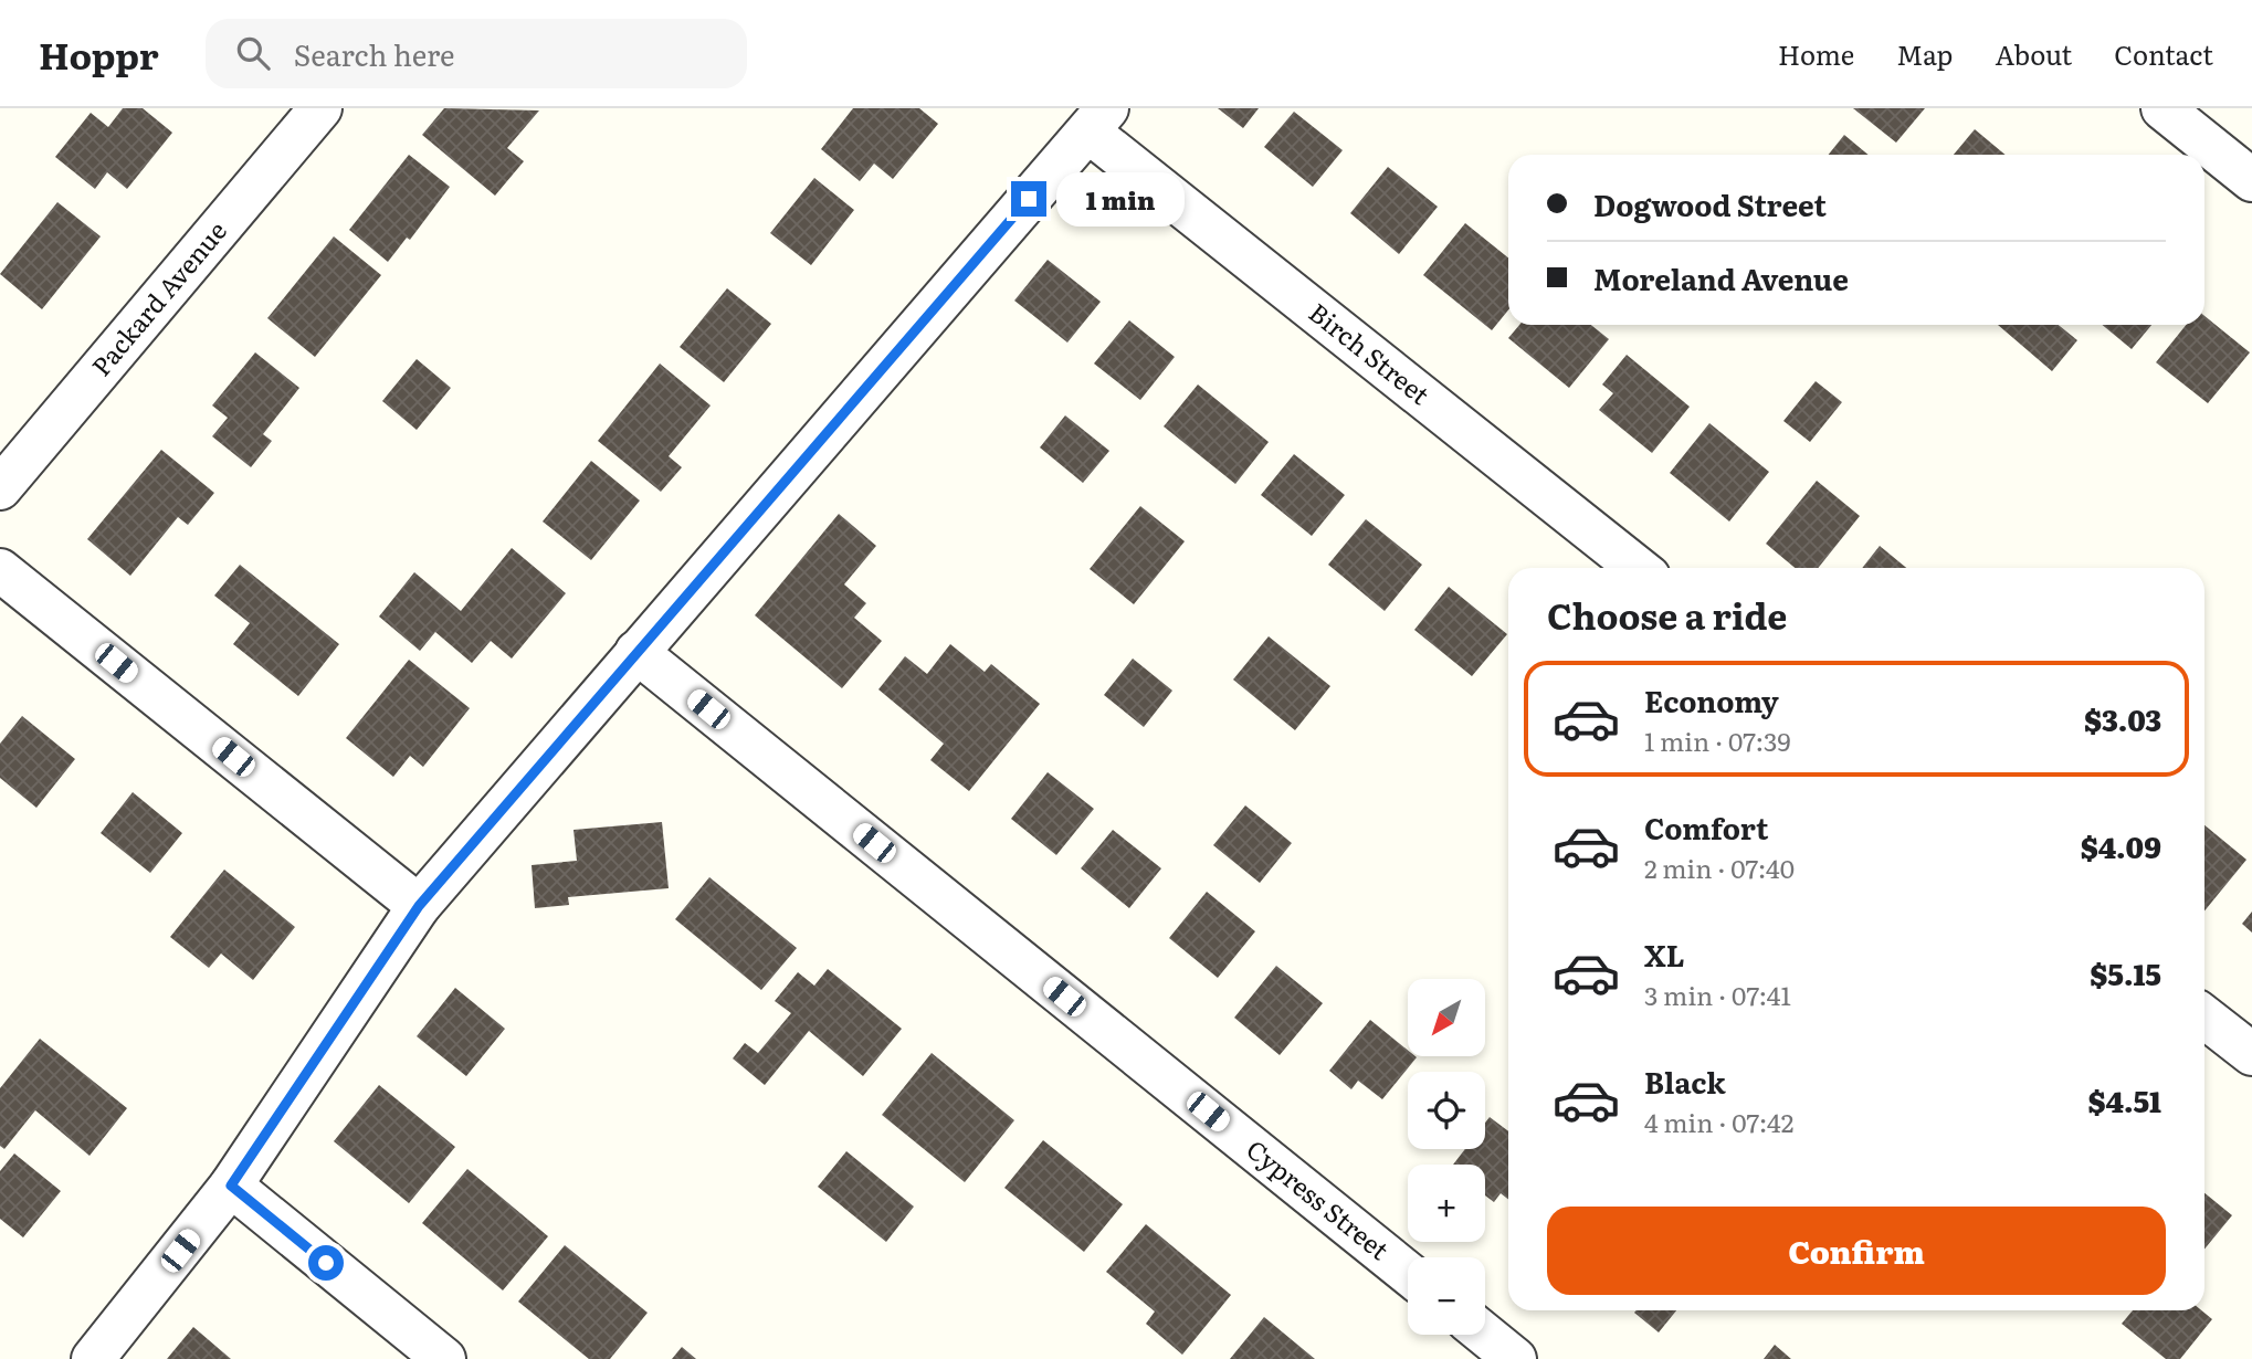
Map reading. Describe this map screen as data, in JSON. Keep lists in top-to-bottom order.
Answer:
{
  "streets": {
    "street": ["Packard Avenue", "Birch Street", "Cypress Street"]
  },
  "north": "bottom left",
  "page": {
    "header": "Hoppr",
    "search": "Search here",
    "nav": [
      "Home",
      "Map",
      "About",
      "Contact"
    ],
    "banner": ["Dogwood Street", "Moreland Avenue"],
    "bubble": "1 min",
    "heading": "Choose a ride",
    "list": [
      {
        "name": "Economy",
        "note": "1 min · 07:39",
        "value": "$3.03"
      },
      {
        "name": "Comfort",
        "note": "2 min · 07:40",
        "value": "$4.09"
      },
      {
        "name": "XL",
        "note": "3 min · 07:41",
        "value": "$5.15"
      },
      {
        "name": "Black",
        "note": "4 min · 07:42",
        "value": "$4.51"
      }
    ],
    "map_buttons": ["+", "−"],
    "buttons": "Confirm"
  }
}
